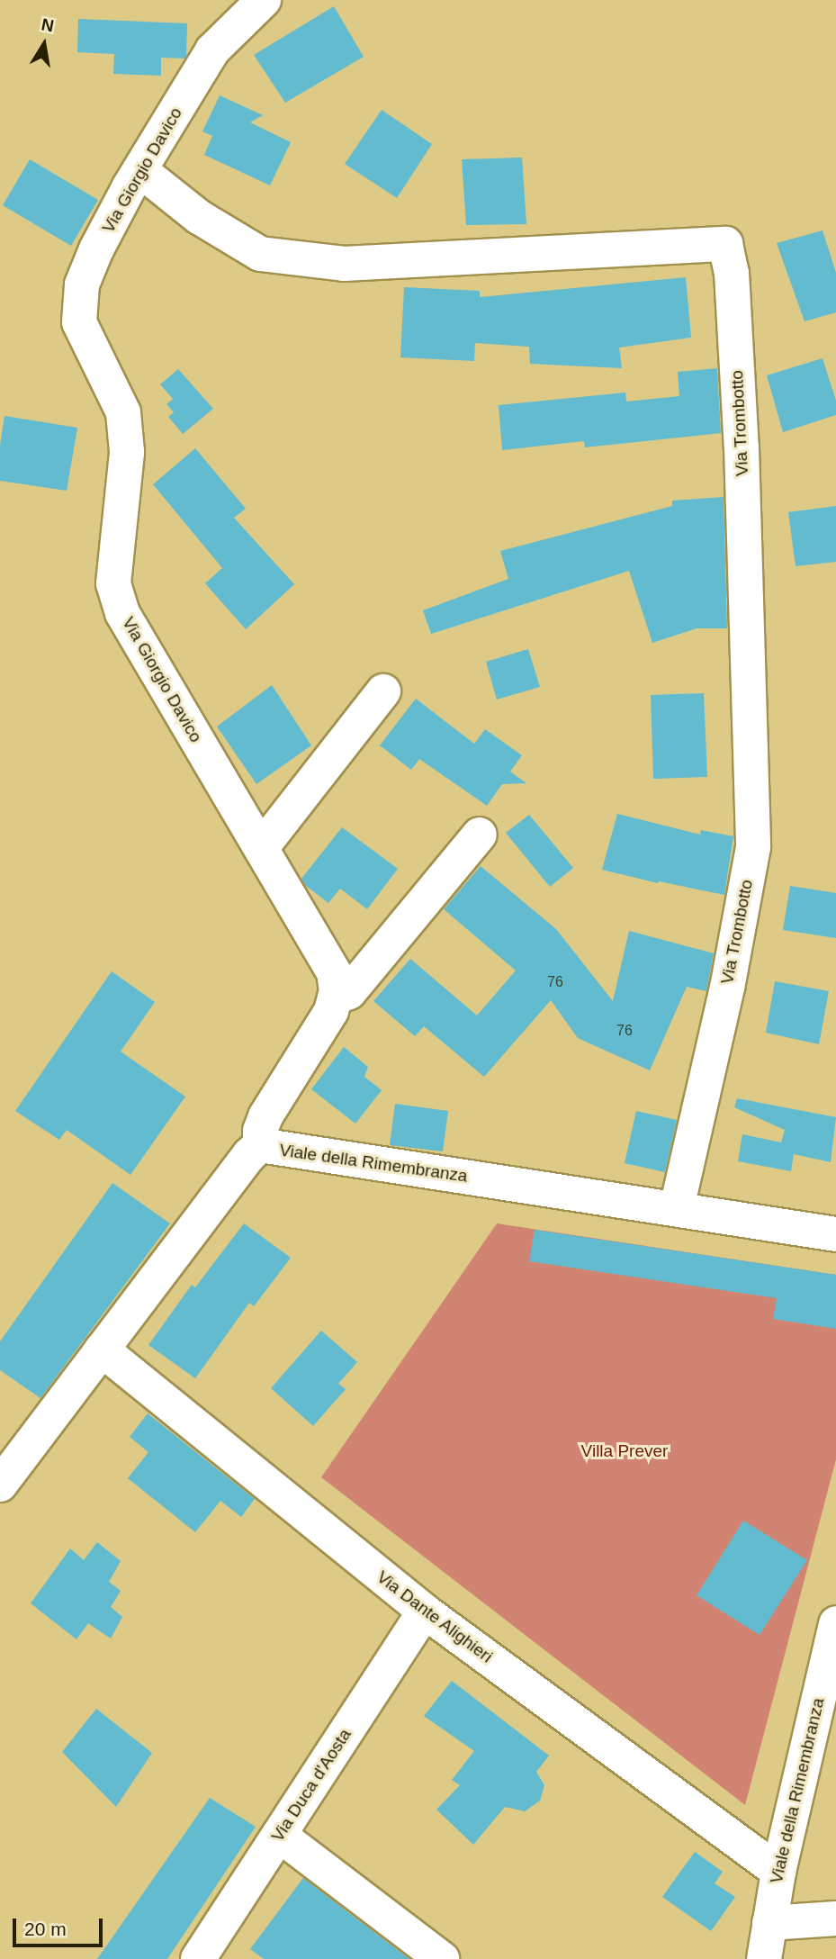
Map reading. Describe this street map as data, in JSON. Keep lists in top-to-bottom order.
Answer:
{
  "streets": {
    "street": [
      "Via Giorgio Davico",
      "Via Trombotto",
      "Viale della Rimembranza",
      "Via Dante Alighieri",
      "Via Duca d'Aosta"
    ]
  },
  "crossings": [
    ["Via Giorgio Davico", "Via Trombotto"],
    ["Via Trombotto", "Viale della Rimembranza"],
    ["Viale della Rimembranza", "Via Dante Alighieri"],
    ["Via Dante Alighieri", "Via Duca d'Aosta"]
  ],
  "parks": ["Villa Prever"],
  "house_numbers": ["76", "76"],
  "scale_bar": "20 m",
  "north": "top"
}
